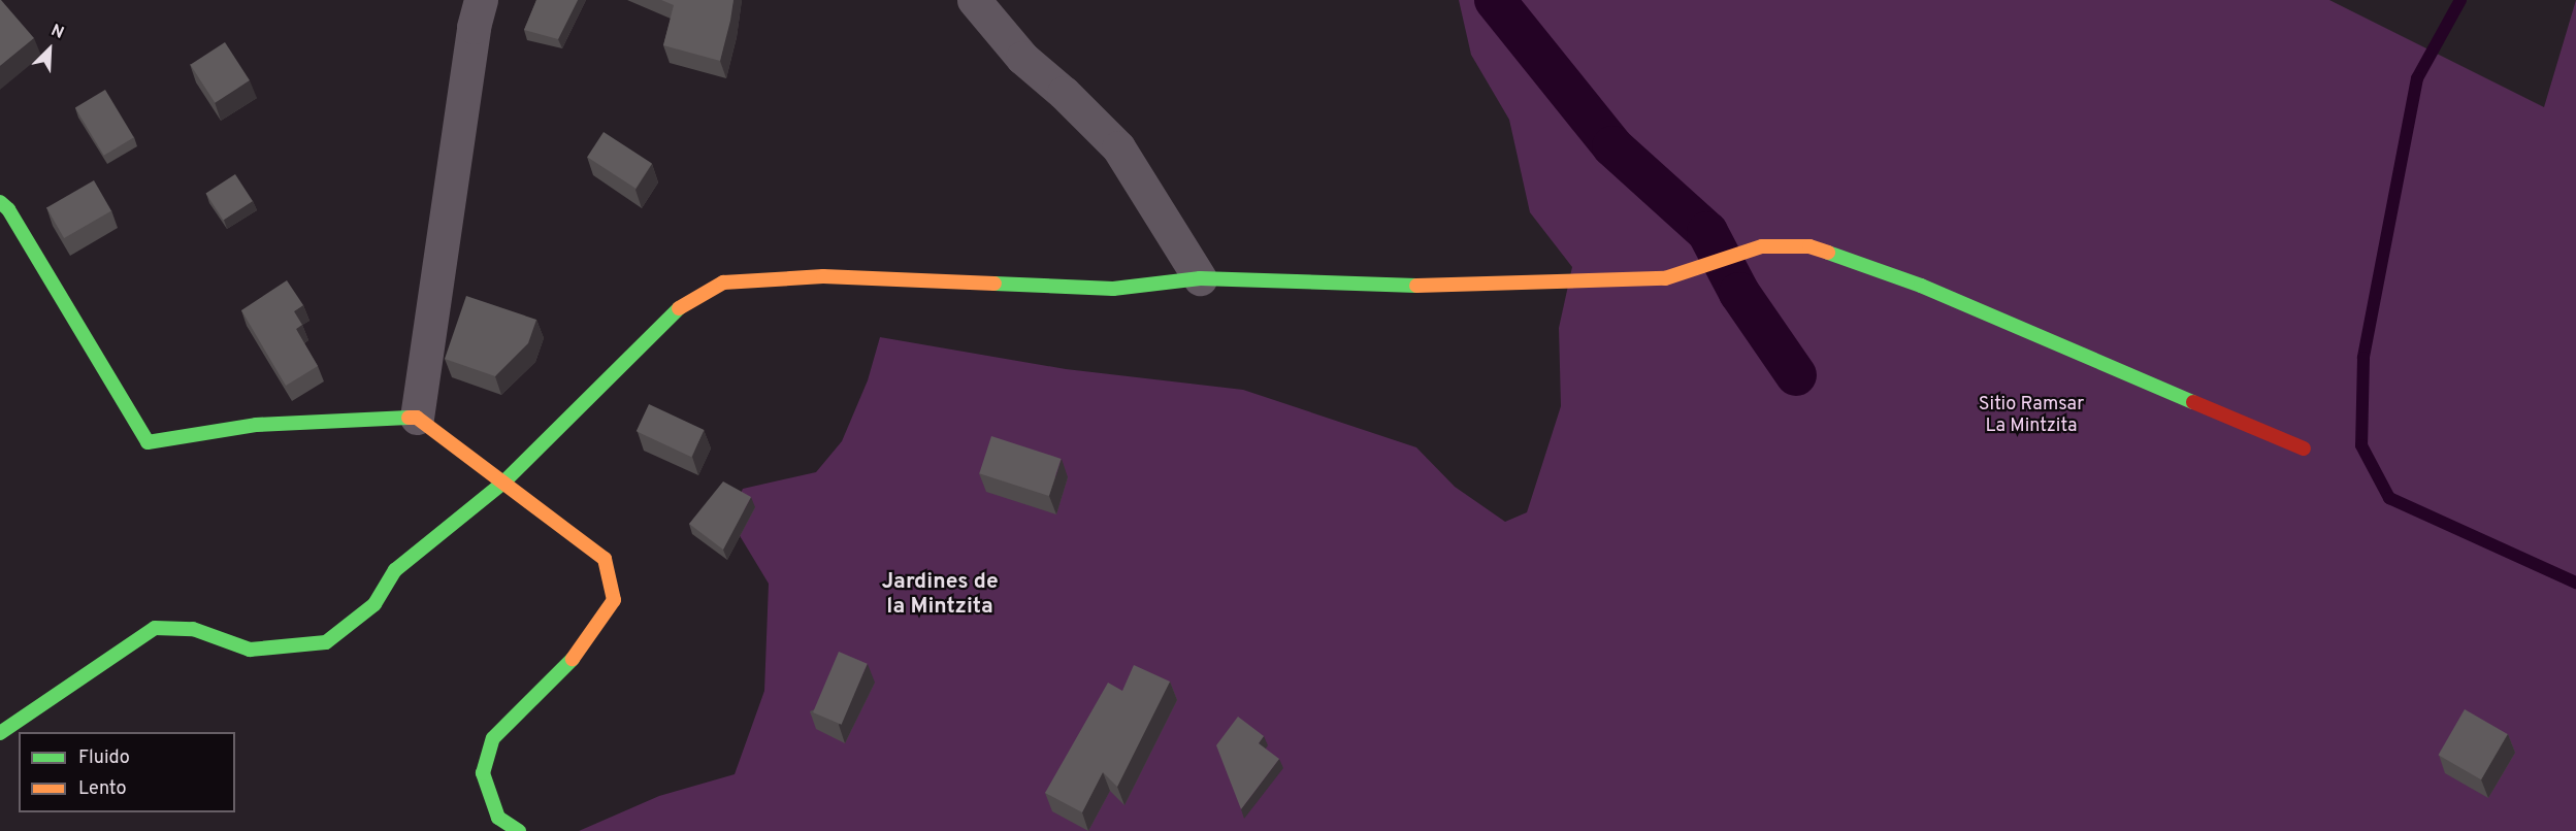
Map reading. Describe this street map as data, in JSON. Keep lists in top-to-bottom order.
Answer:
{
  "districts": ["Jardines de la Mintzita"],
  "parks": ["Sitio Ramsar La Mintzita"],
  "legend": ["Fluido", "Lento"],
  "north": "top right"
}
